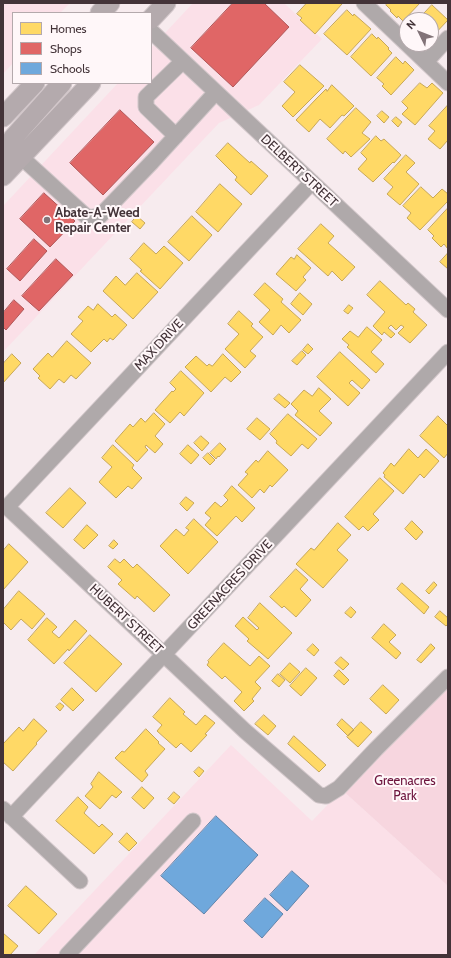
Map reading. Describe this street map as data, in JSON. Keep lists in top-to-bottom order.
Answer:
{
  "streets": {
    "street": [
      "DELBERT STREET",
      "MAX DRIVE",
      "GREENACRES DRIVE",
      "HUBERT STREET"
    ]
  },
  "crossings": [
    ["DELBERT STREET", "MAX DRIVE"],
    ["MAX DRIVE", "HUBERT STREET"],
    ["GREENACRES DRIVE", "HUBERT STREET"]
  ],
  "parks": ["Greenacres Park"],
  "places": ["Abate-A-Weed Repair Center"],
  "legend": ["Homes", "Shops", "Schools"],
  "north": "top left"
}
